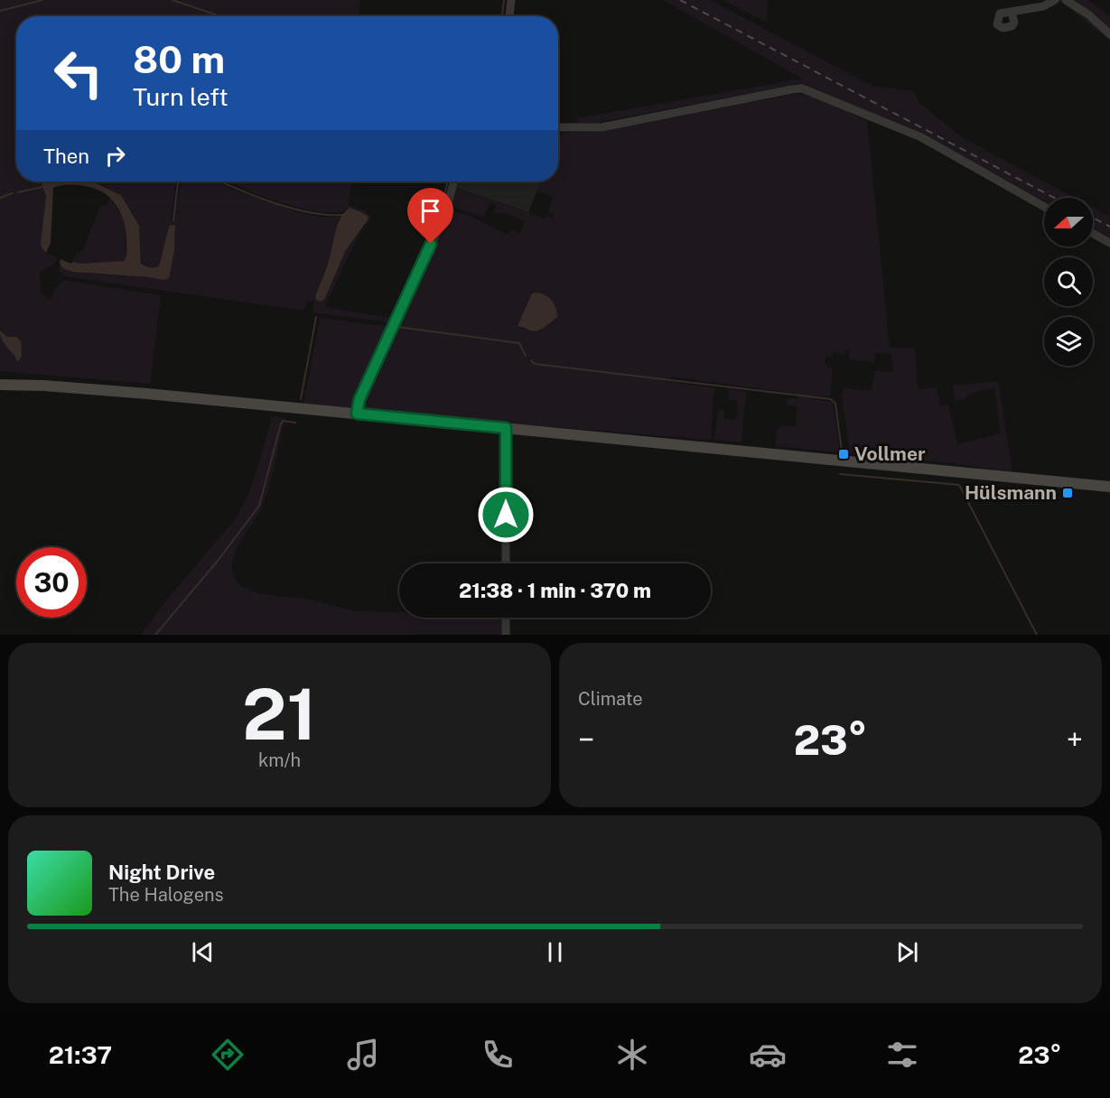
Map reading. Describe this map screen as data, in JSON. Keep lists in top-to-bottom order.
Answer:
{
  "places": {
    "transit": ["Vollmer", "Hülsmann"]
  },
  "north": "left",
  "page": {
    "turn": ["80 m", "Turn left"],
    "then": "Then",
    "limit": "30",
    "trip": "21:38 · 1 min · 370 m",
    "tile": [
      ["21", "km/h"],
      "Climate"
    ],
    "heat": ["−", "23°", "+"],
    "song": ["Night Drive", "The Halogens"],
    "tabs": ["21:37", "23°"]
  }
}
